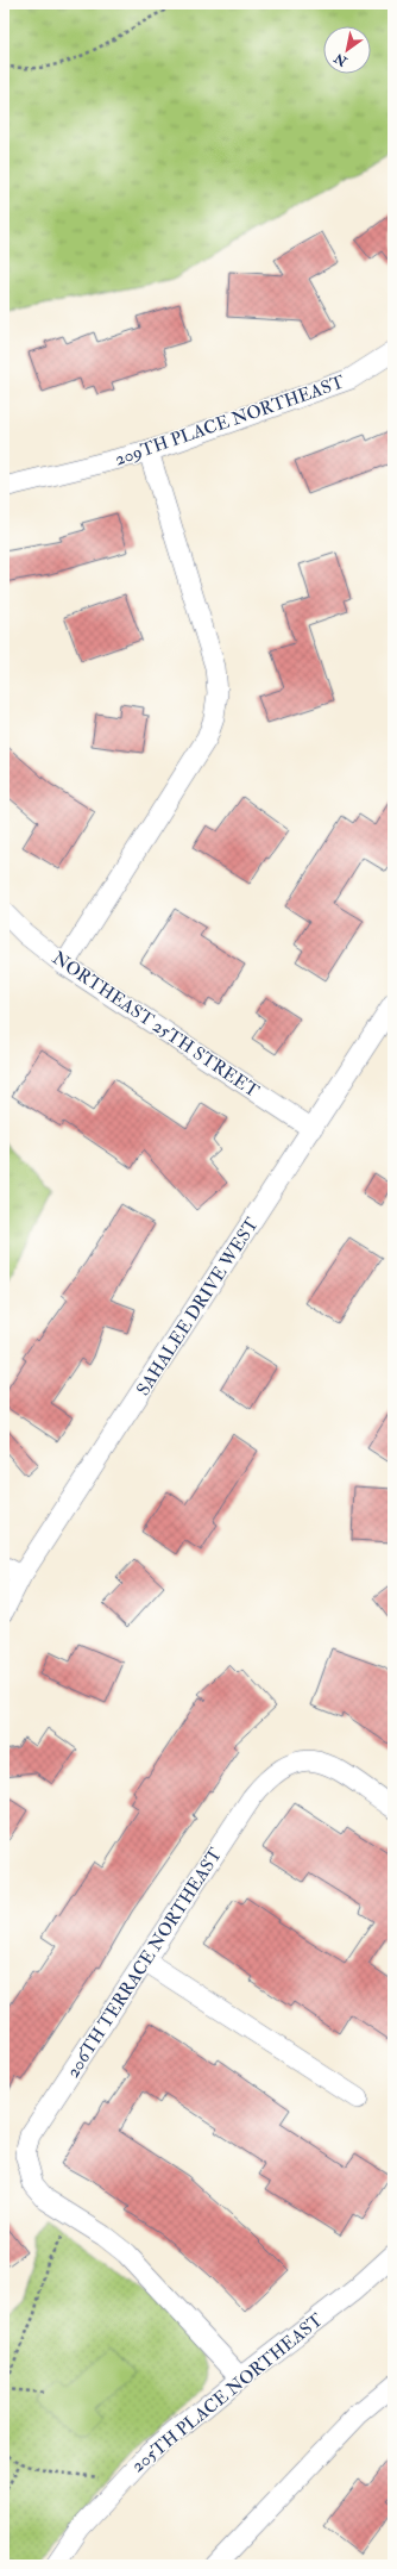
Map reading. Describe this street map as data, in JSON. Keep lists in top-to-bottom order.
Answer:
{
  "streets": {
    "street": [
      "209TH PLACE NORTHEAST",
      "NORTHEAST 25TH STREET",
      "SAHALEE DRIVE WEST",
      "206TH TERRACE NORTHEAST",
      "205TH PLACE NORTHEAST"
    ]
  },
  "crossings": [
    ["NORTHEAST 25TH STREET", "SAHALEE DRIVE WEST"],
    ["206TH TERRACE NORTHEAST", "205TH PLACE NORTHEAST"]
  ],
  "north": "bottom left"
}
